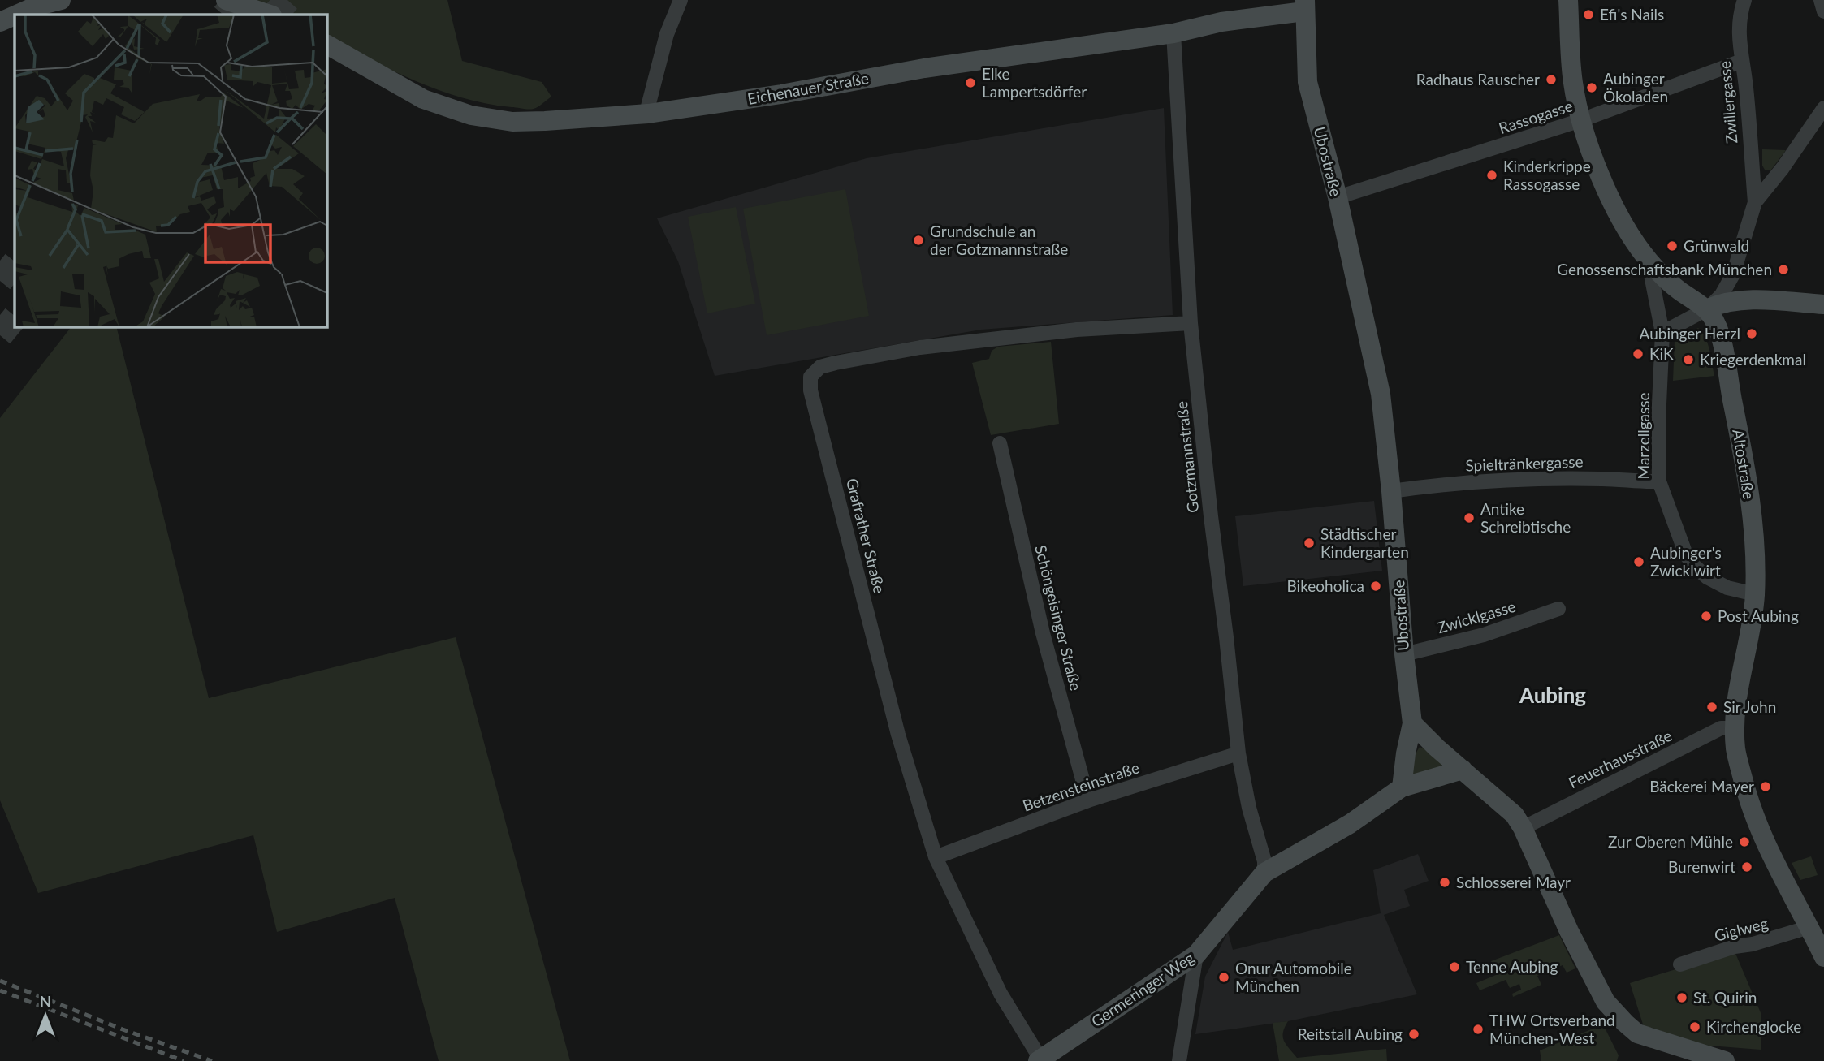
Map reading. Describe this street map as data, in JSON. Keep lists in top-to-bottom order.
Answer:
{
  "streets": {
    "street": [
      "Eichenauer Straße",
      "Zwillergasse",
      "Rassogasse",
      "Ubostraße",
      "Marzellgasse",
      "Gotzmannstraße",
      "Spieltränkergasse",
      "Altostraße",
      "Grafrather Straße",
      "Zwicklgasse",
      "Schöngeisinger Straße",
      "Feuerhausstraße",
      "Betzensteinstraße",
      "Giglweg",
      "Germeringer Weg"
    ]
  },
  "crossings": [
    ["Eichenauer Straße", "Ubostraße"],
    ["Eichenauer Straße", "Gotzmannstraße"],
    ["Zwillergasse", "Rassogasse"],
    ["Rassogasse", "Ubostraße"],
    ["Ubostraße", "Spieltränkergasse"],
    ["Ubostraße", "Zwicklgasse"],
    ["Marzellgasse", "Spieltränkergasse"],
    ["Marzellgasse", "Altostraße"],
    ["Gotzmannstraße", "Grafrather Straße"],
    ["Gotzmannstraße", "Betzensteinstraße"],
    ["Gotzmannstraße", "Germeringer Weg"],
    ["Altostraße", "Feuerhausstraße"],
    ["Altostraße", "Giglweg"],
    ["Grafrather Straße", "Betzensteinstraße"],
    ["Grafrather Straße", "Germeringer Weg"],
    ["Schöngeisinger Straße", "Betzensteinstraße"]
  ],
  "districts": ["Aubing"],
  "places": [
    "Efi's Nails",
    "Radhaus Rauscher",
    "Elke Lampertsdörfer",
    "Aubinger Ökoladen",
    "Kinderkrippe Rassogasse",
    "Grundschule an der Gotzmannstraße",
    "Grünwald",
    "Genossenschaftsbank München",
    "Aubinger Herzl",
    "KiK",
    "Kriegerdenkmal",
    "Antike Schreibtische",
    "Städtischer Kindergarten",
    "Aubinger's Zwicklwirt",
    "Bikeoholica",
    "Post Aubing",
    "Sir John",
    "Bäckerei Mayer",
    "Zur Oberen Mühle",
    "Burenwirt",
    "Schlosserei Mayr",
    "Tenne Aubing",
    "Onur Automobile München",
    "St. Quirin",
    "Kirchenglocke",
    "THW Ortsverband München-West",
    "Reitstall Aubing"
  ],
  "north": "top"
}
